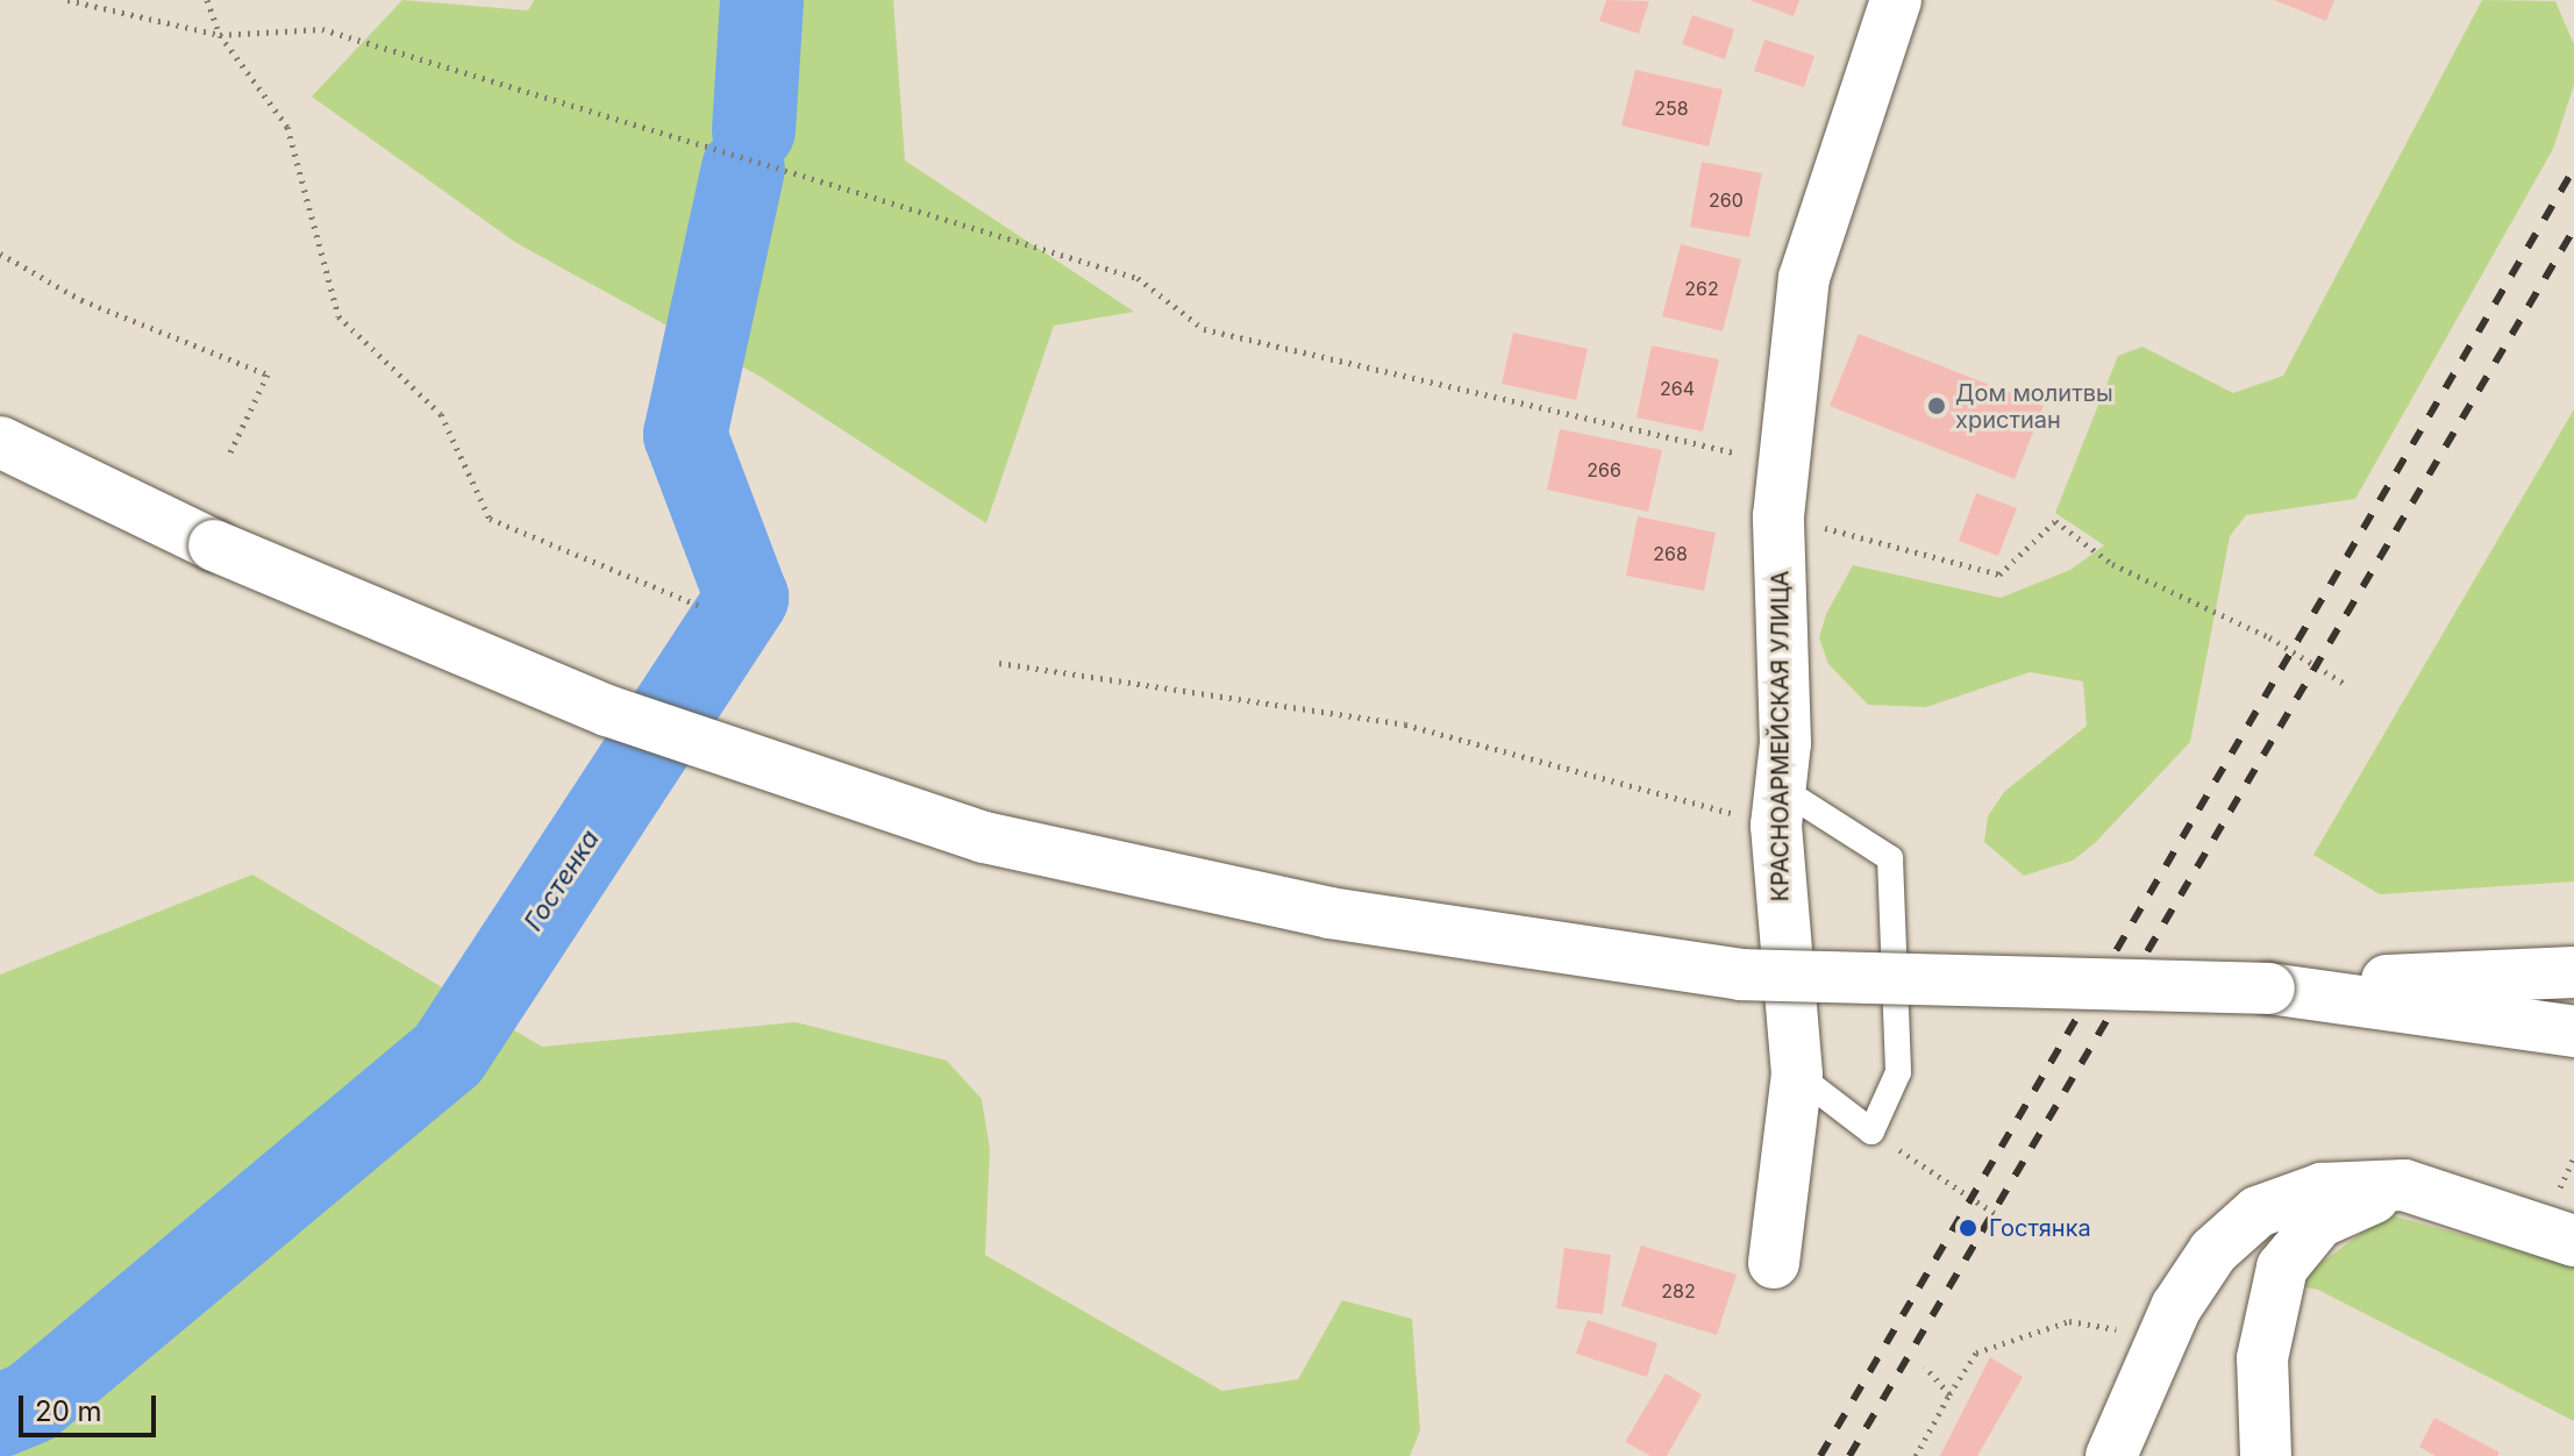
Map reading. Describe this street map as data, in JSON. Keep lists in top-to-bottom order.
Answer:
{
  "streets": {
    "main road": ["КРАСНОАРМЕЙСКАЯ УЛИЦА"]
  },
  "water": ["Гостенка"],
  "places": ["Дом молитвы христиан", "Гостянка"],
  "house_numbers": [
    "258",
    "260",
    "262",
    "264",
    "266",
    "268",
    "282"
  ],
  "scale_bar": "20 m"
}
